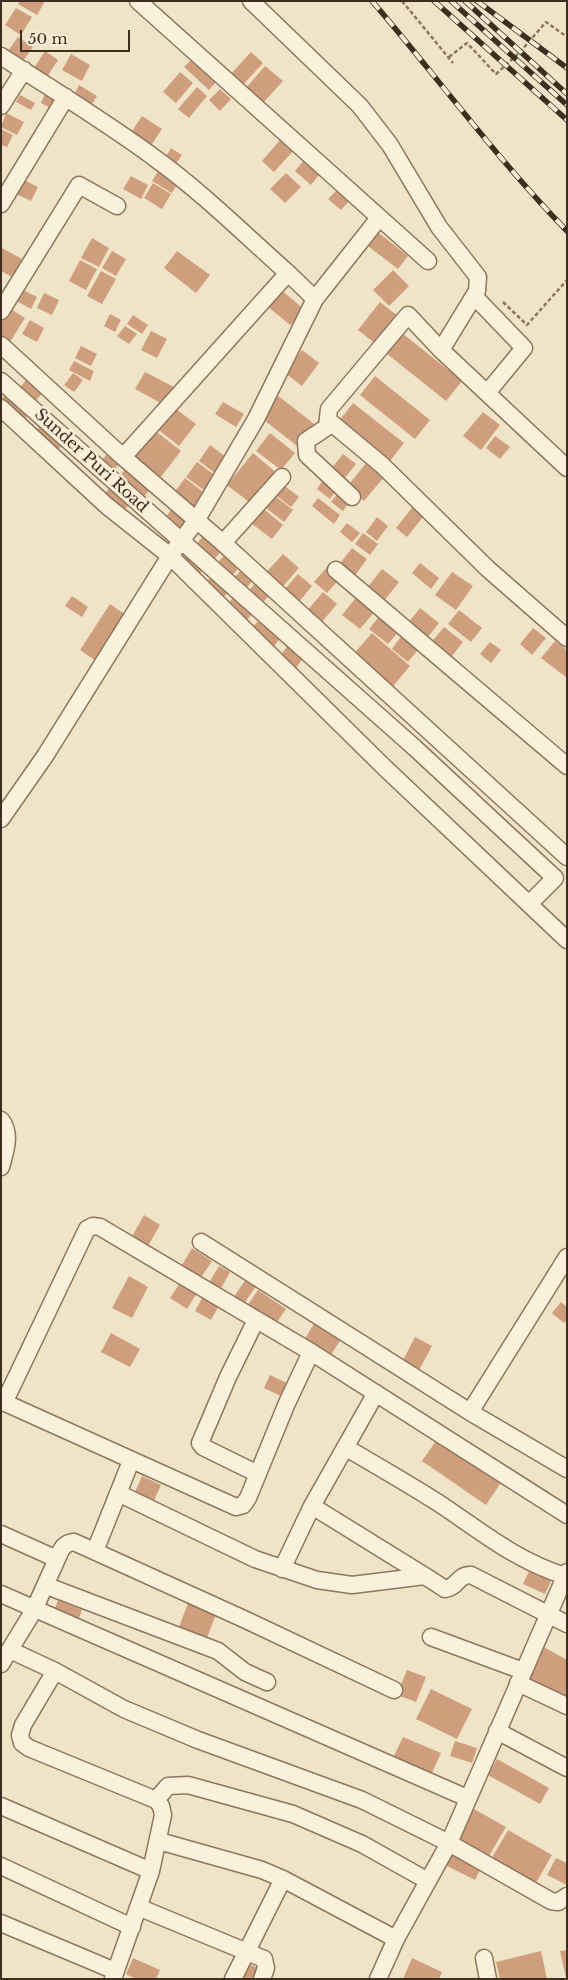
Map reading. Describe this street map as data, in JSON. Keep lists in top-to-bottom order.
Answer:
{
  "streets": {
    "street": ["Sunder Puri Road"]
  },
  "scale_bar": "50 m"
}
